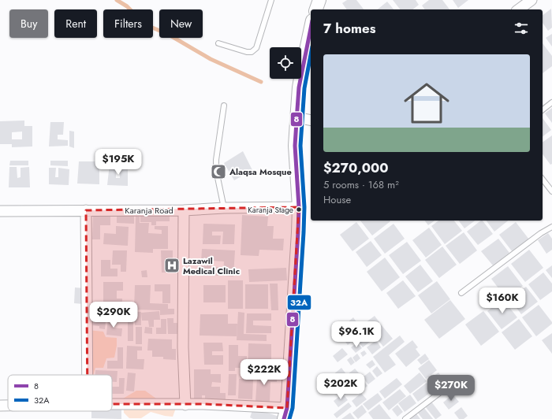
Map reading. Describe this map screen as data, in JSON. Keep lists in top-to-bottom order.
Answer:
{
  "streets": {
    "street": ["Karanja Road"]
  },
  "places": {
    "mosque": ["Alaqsa Mosque"],
    "other": ["Karanja Stage"],
    "hospital": ["Lazawil Medical Clinic"]
  },
  "lines": ["transit line 8", "transit line 32A"],
  "legend": ["8", "32A"],
  "page": {
    "chip": [
      "Buy",
      "Rent",
      "Filters",
      "New"
    ],
    "heading": "7 homes",
    "list": [
      {
        "name": "$270,000",
        "note": "5 rooms · 168 m² · House"
      }
    ],
    "price": [
      "$195K",
      "$160K",
      "$290K",
      "$96.1K",
      "$222K",
      "$202K",
      "$270K"
    ]
  }
}
